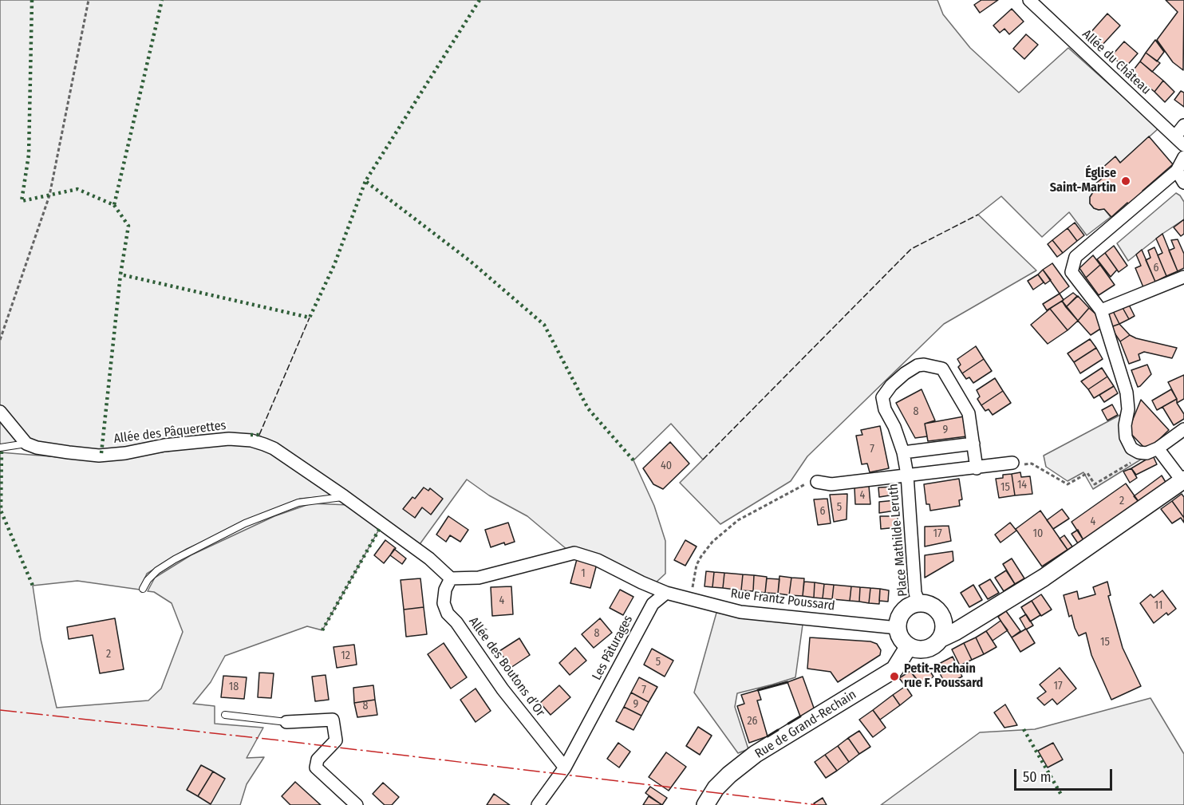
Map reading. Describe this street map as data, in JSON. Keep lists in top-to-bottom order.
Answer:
{
  "streets": {
    "street": [
      "Allée du Château",
      "Allée des Pâquerettes",
      "Place Mathilde Leruth",
      "Rue Frantz Poussard",
      "Les Pâturages",
      "Allée des Boutons d’Or",
      "Rue de Grand-Rechain"
    ]
  },
  "crossings": [
    ["Allée des Pâquerettes", "Allée des Boutons d’Or"],
    ["Place Mathilde Leruth", "Rue Frantz Poussard"],
    ["Place Mathilde Leruth", "Rue de Grand-Rechain"],
    ["Rue Frantz Poussard", "Les Pâturages"],
    ["Rue Frantz Poussard", "Rue de Grand-Rechain"],
    ["Les Pâturages", "Allée des Boutons d’Or"]
  ],
  "places": ["Église Saint-Martin", "Petit-Rechain rue F. Poussard"],
  "house_numbers": [
    "6",
    "8",
    "9",
    "7",
    "40",
    "14",
    "15",
    "4",
    "2",
    "5",
    "6",
    "4",
    "17",
    "10",
    "1",
    "4",
    "11",
    "8",
    "15",
    "2",
    "12",
    "5",
    "17",
    "18",
    "7",
    "9",
    "8",
    "26"
  ],
  "scale_bar": "50 m"
}
